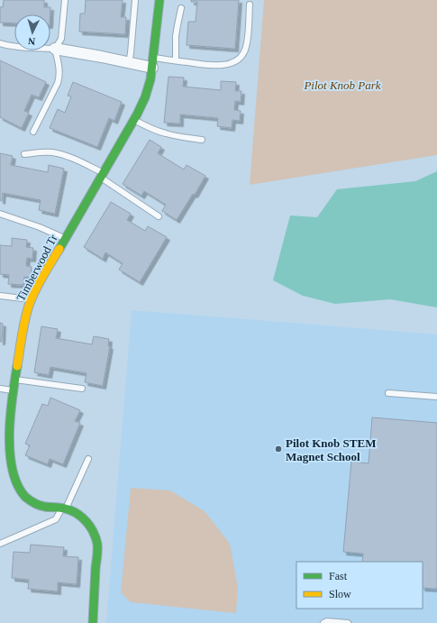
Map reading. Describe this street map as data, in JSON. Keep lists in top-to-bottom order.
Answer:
{
  "streets": {
    "street": ["Timberwood Tr"]
  },
  "parks": ["Pilot Knob Park"],
  "places": ["Pilot Knob STEM Magnet School"],
  "legend": ["Fast", "Slow"],
  "north": "bottom"
}
